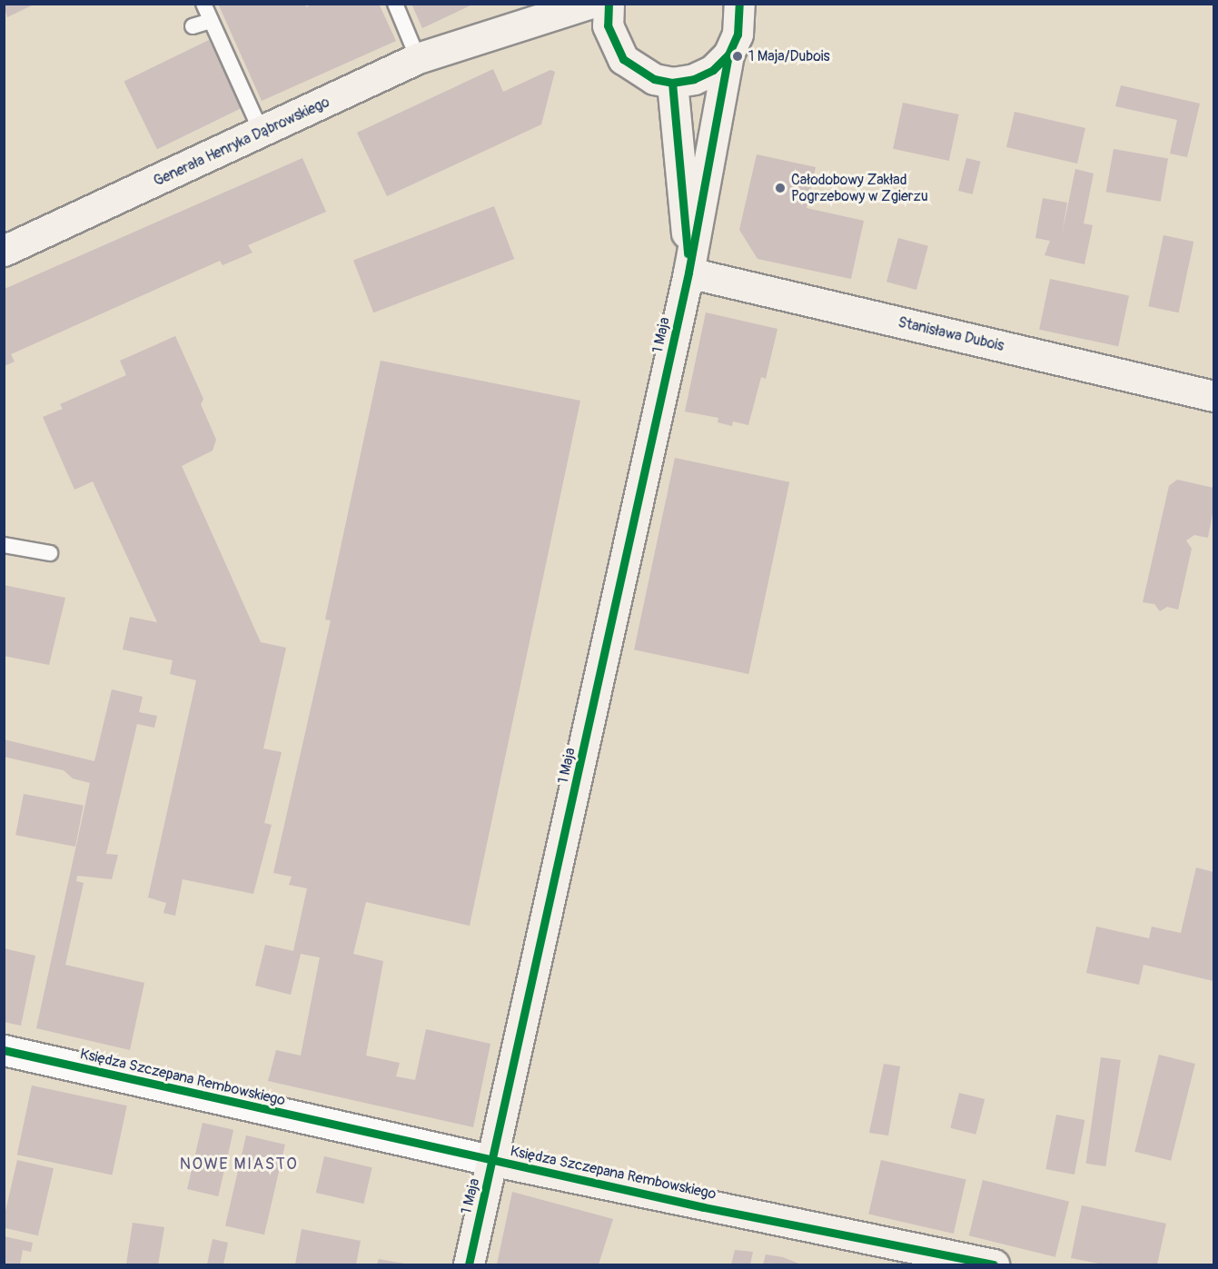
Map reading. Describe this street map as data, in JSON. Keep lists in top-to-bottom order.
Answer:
{
  "streets": {
    "street": [
      "Generała Henryka Dąbrowskiego",
      "Stanisława Dubois",
      "1 Maja",
      "Księdza Szczepana Rembowskiego"
    ]
  },
  "crossings": [
    ["Stanisława Dubois", "1 Maja"],
    ["1 Maja", "Księdza Szczepana Rembowskiego"]
  ],
  "districts": ["NOWE MIASTO"],
  "places": ["1 Maja/Dubois", "Całodobowy Zakład Pogrzebowy w Zgierzu"]
}
